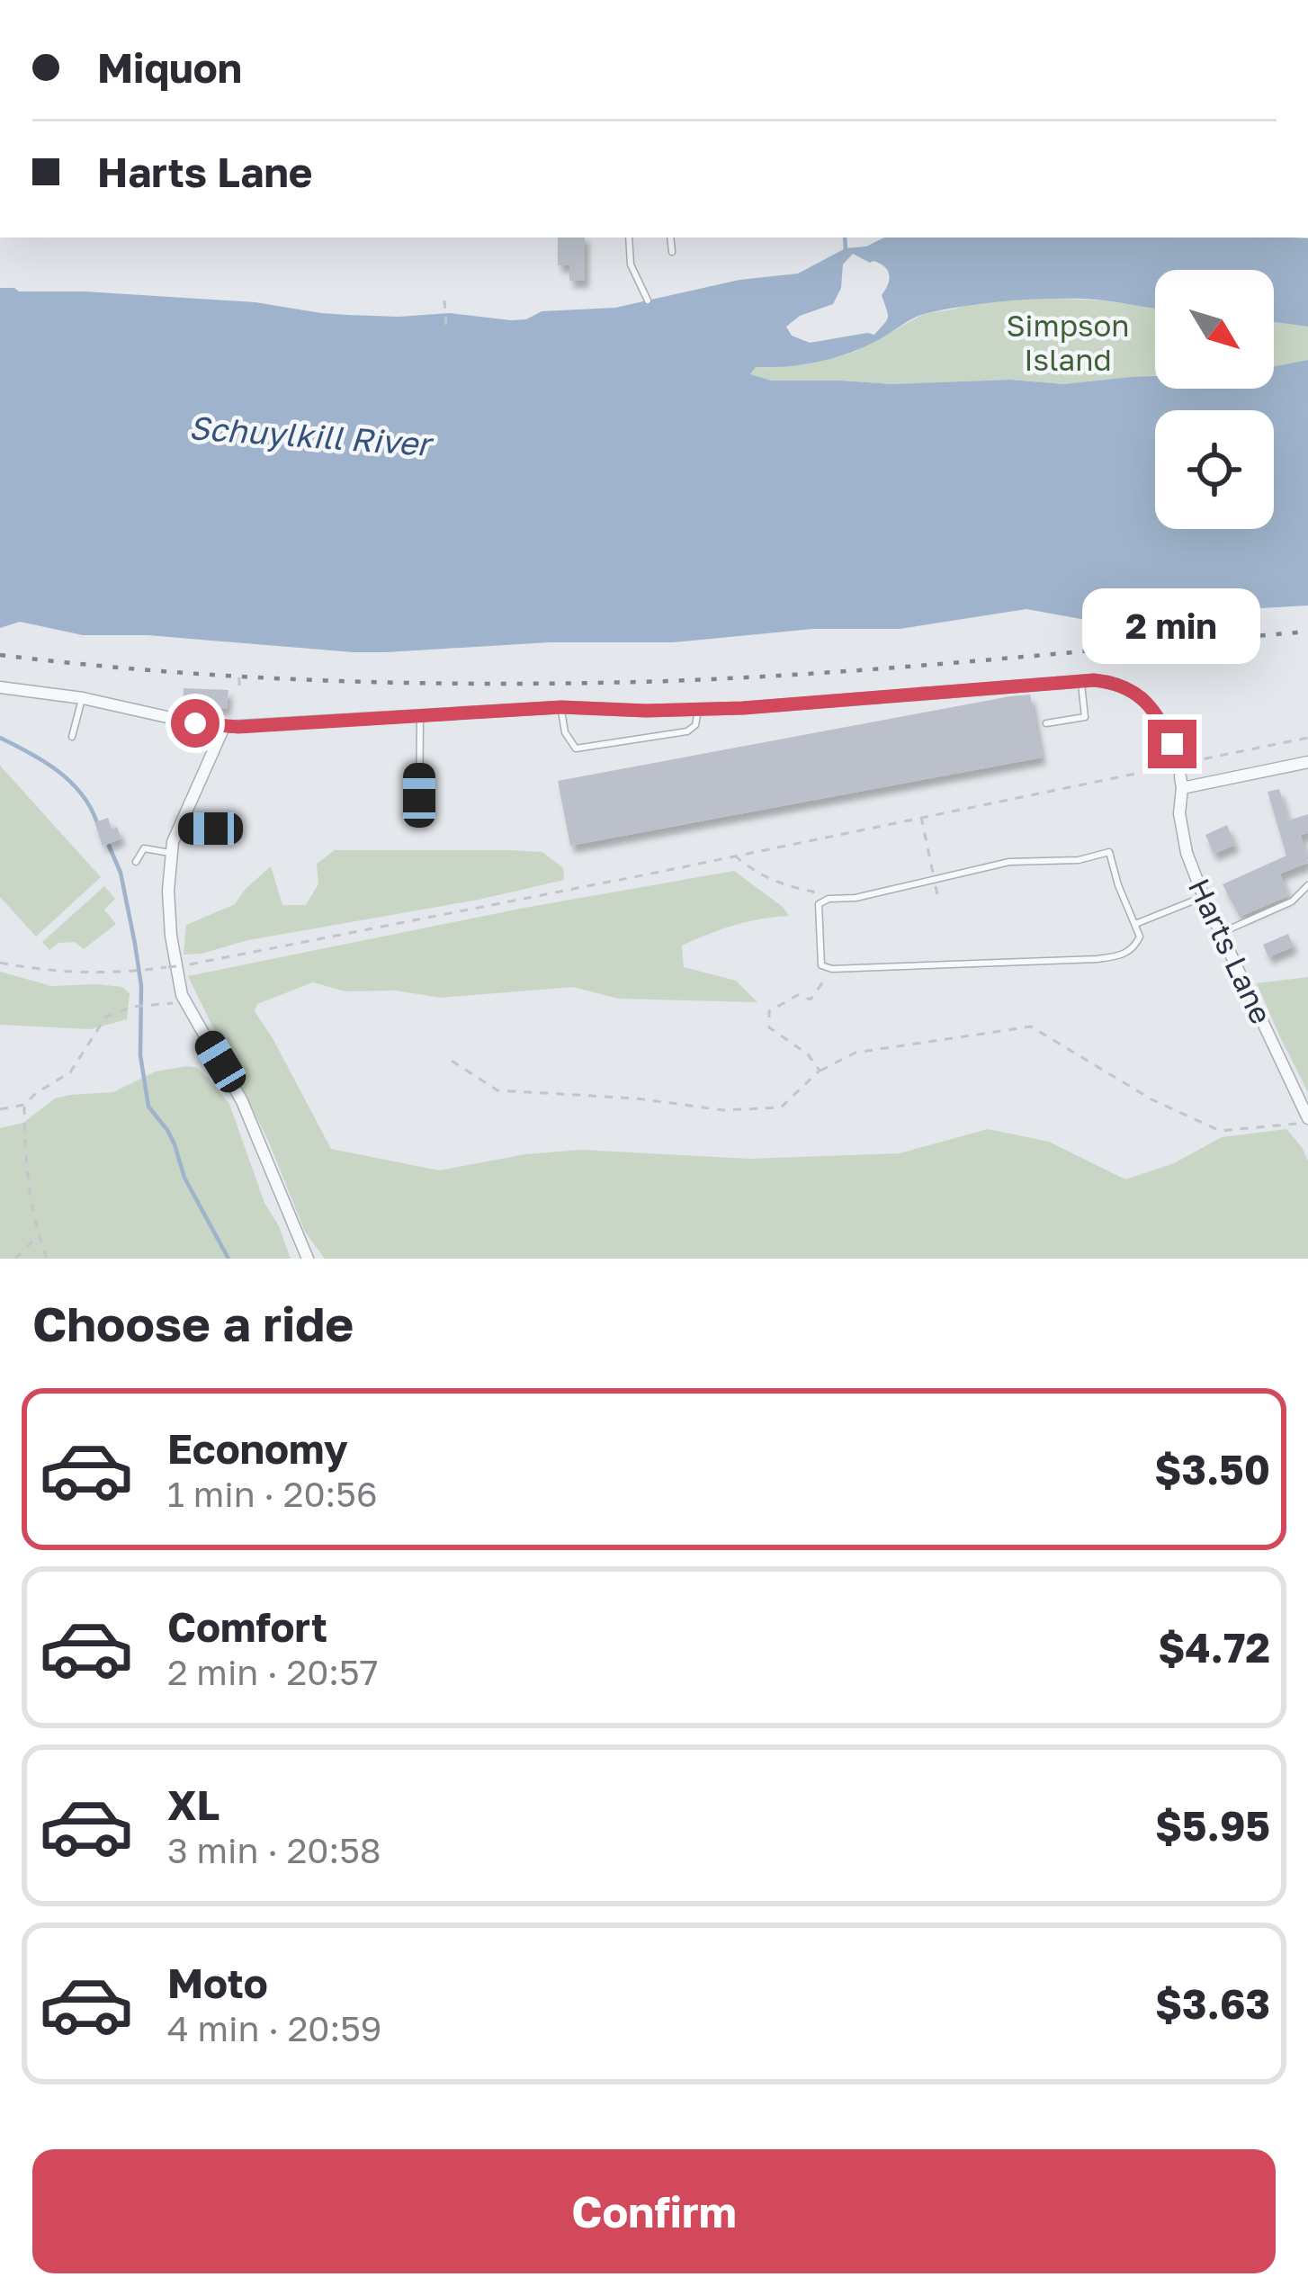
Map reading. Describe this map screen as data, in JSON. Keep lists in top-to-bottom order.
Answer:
{
  "streets": {
    "street": ["Harts Lane"]
  },
  "water": ["Schuylkill River"],
  "parks": ["Simpson Island"],
  "north": "bottom right",
  "page": {
    "banner": ["Miquon", "Harts Lane"],
    "bubble": "2 min",
    "heading": "Choose a ride",
    "list": [
      {
        "name": "Economy",
        "note": "1 min · 20:56",
        "value": "$3.50"
      },
      {
        "name": "Comfort",
        "note": "2 min · 20:57",
        "value": "$4.72"
      },
      {
        "name": "XL",
        "note": "3 min · 20:58",
        "value": "$5.95"
      },
      {
        "name": "Moto",
        "note": "4 min · 20:59",
        "value": "$3.63"
      }
    ],
    "buttons": "Confirm"
  }
}
